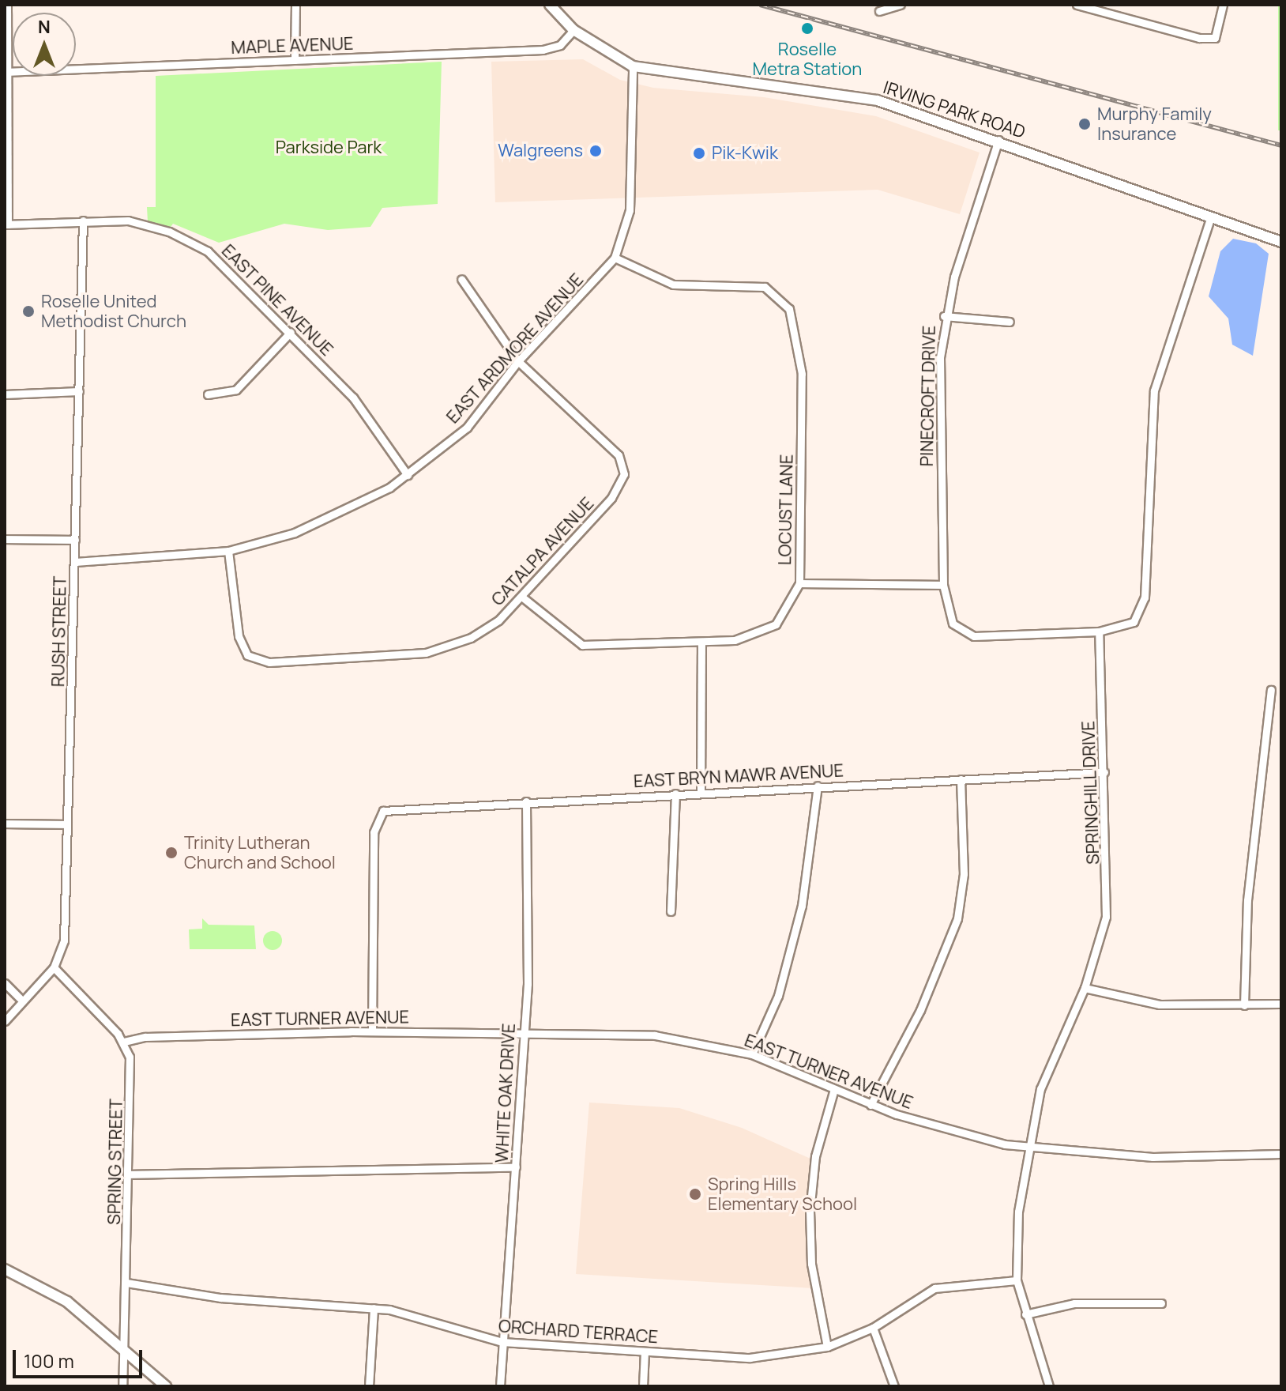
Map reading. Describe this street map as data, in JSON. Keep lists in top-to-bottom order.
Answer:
{
  "streets": {
    "main road": ["IRVING PARK ROAD"],
    "street": [
      "MAPLE AVENUE",
      "EAST PINE AVENUE",
      "EAST ARDMORE AVENUE",
      "PINECROFT DRIVE",
      "LOCUST LANE",
      "CATALPA AVENUE",
      "RUSH STREET",
      "EAST BRYN MAWR AVENUE",
      "SPRINGHILL DRIVE",
      "EAST TURNER AVENUE",
      "WHITE OAK DRIVE",
      "SPRING STREET",
      "ORCHARD TERRACE"
    ]
  },
  "crossings": [
    ["MAPLE AVENUE", "IRVING PARK ROAD"],
    ["IRVING PARK ROAD", "EAST ARDMORE AVENUE"],
    ["IRVING PARK ROAD", "PINECROFT DRIVE"],
    ["EAST PINE AVENUE", "EAST ARDMORE AVENUE"],
    ["EAST PINE AVENUE", "RUSH STREET"],
    ["EAST ARDMORE AVENUE", "LOCUST LANE"],
    ["EAST ARDMORE AVENUE", "CATALPA AVENUE"],
    ["EAST ARDMORE AVENUE", "RUSH STREET"],
    ["PINECROFT DRIVE", "SPRINGHILL DRIVE"],
    ["LOCUST LANE", "CATALPA AVENUE"],
    ["EAST BRYN MAWR AVENUE", "SPRINGHILL DRIVE"],
    ["EAST BRYN MAWR AVENUE", "EAST TURNER AVENUE"],
    ["EAST BRYN MAWR AVENUE", "WHITE OAK DRIVE"],
    ["SPRINGHILL DRIVE", "EAST TURNER AVENUE"],
    ["SPRINGHILL DRIVE", "ORCHARD TERRACE"],
    ["EAST TURNER AVENUE", "WHITE OAK DRIVE"],
    ["EAST TURNER AVENUE", "SPRING STREET"],
    ["WHITE OAK DRIVE", "ORCHARD TERRACE"],
    ["SPRING STREET", "ORCHARD TERRACE"]
  ],
  "parks": ["Parkside Park"],
  "places": [
    "Roselle Metra Station",
    "Murphy Family Insurance",
    "Walgreens",
    "Pik-Kwik",
    "Roselle United Methodist Church",
    "Trinity Lutheran Church and School",
    "Spring Hills Elementary School"
  ],
  "scale_bar": "100 m",
  "north": "top"
}
